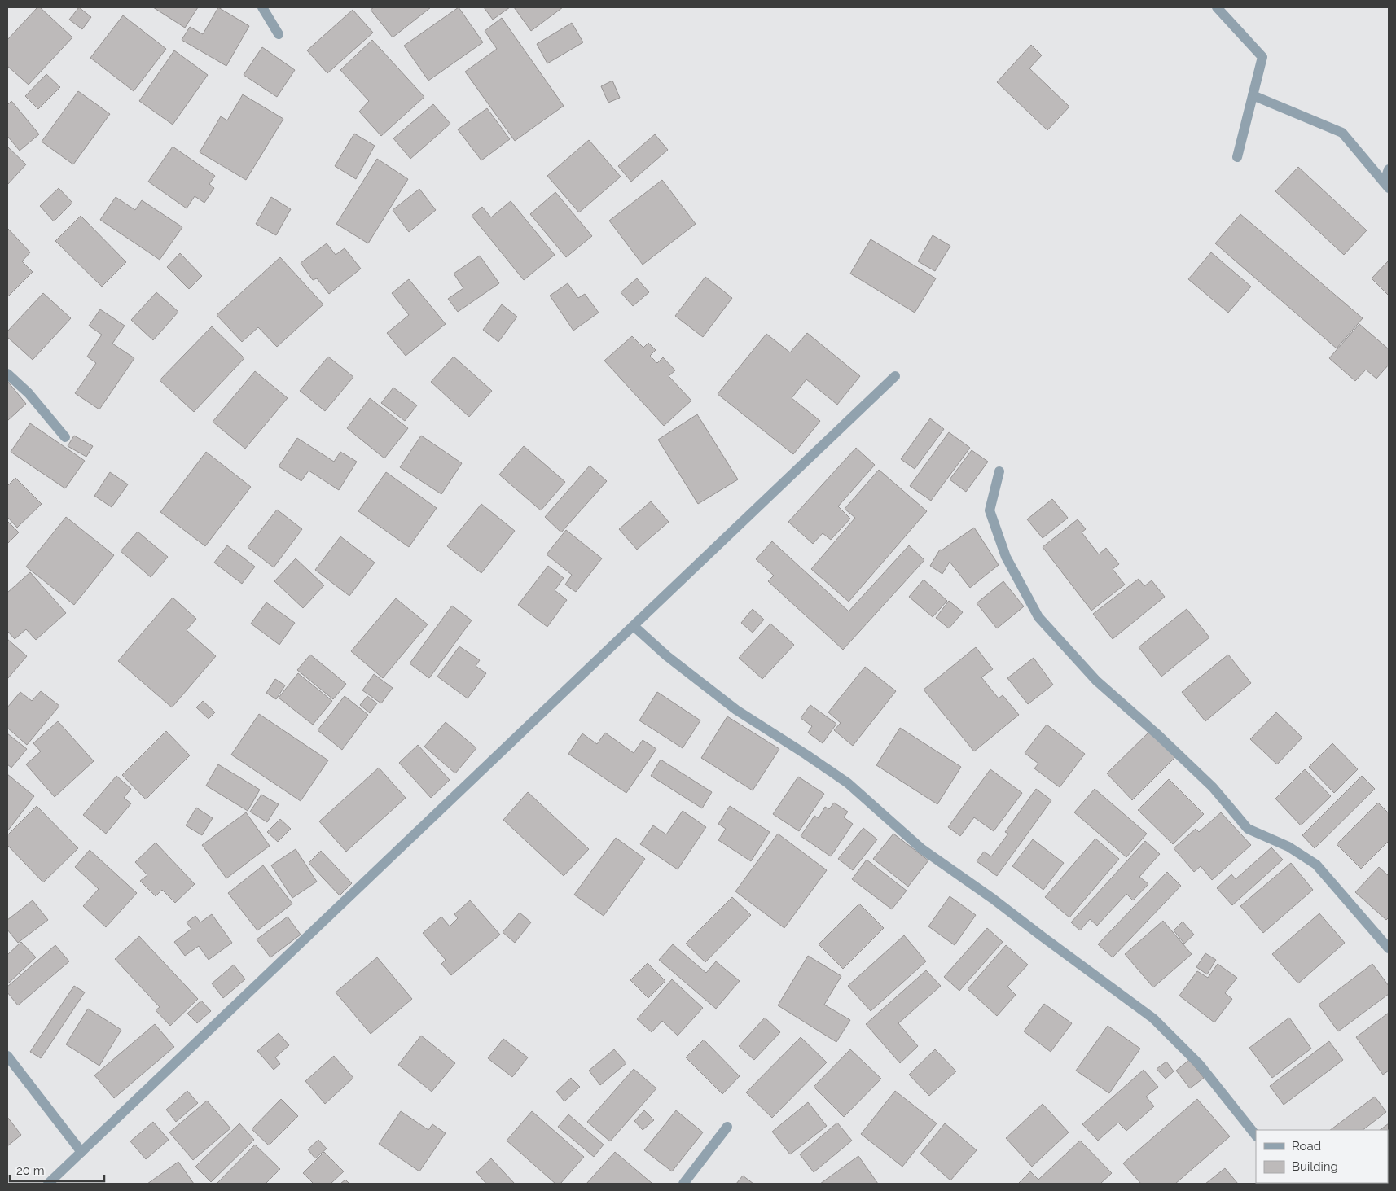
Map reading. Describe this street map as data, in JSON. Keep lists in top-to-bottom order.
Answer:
{
  "legend": ["Road", "Building"],
  "scale_bar": "20 m"
}
